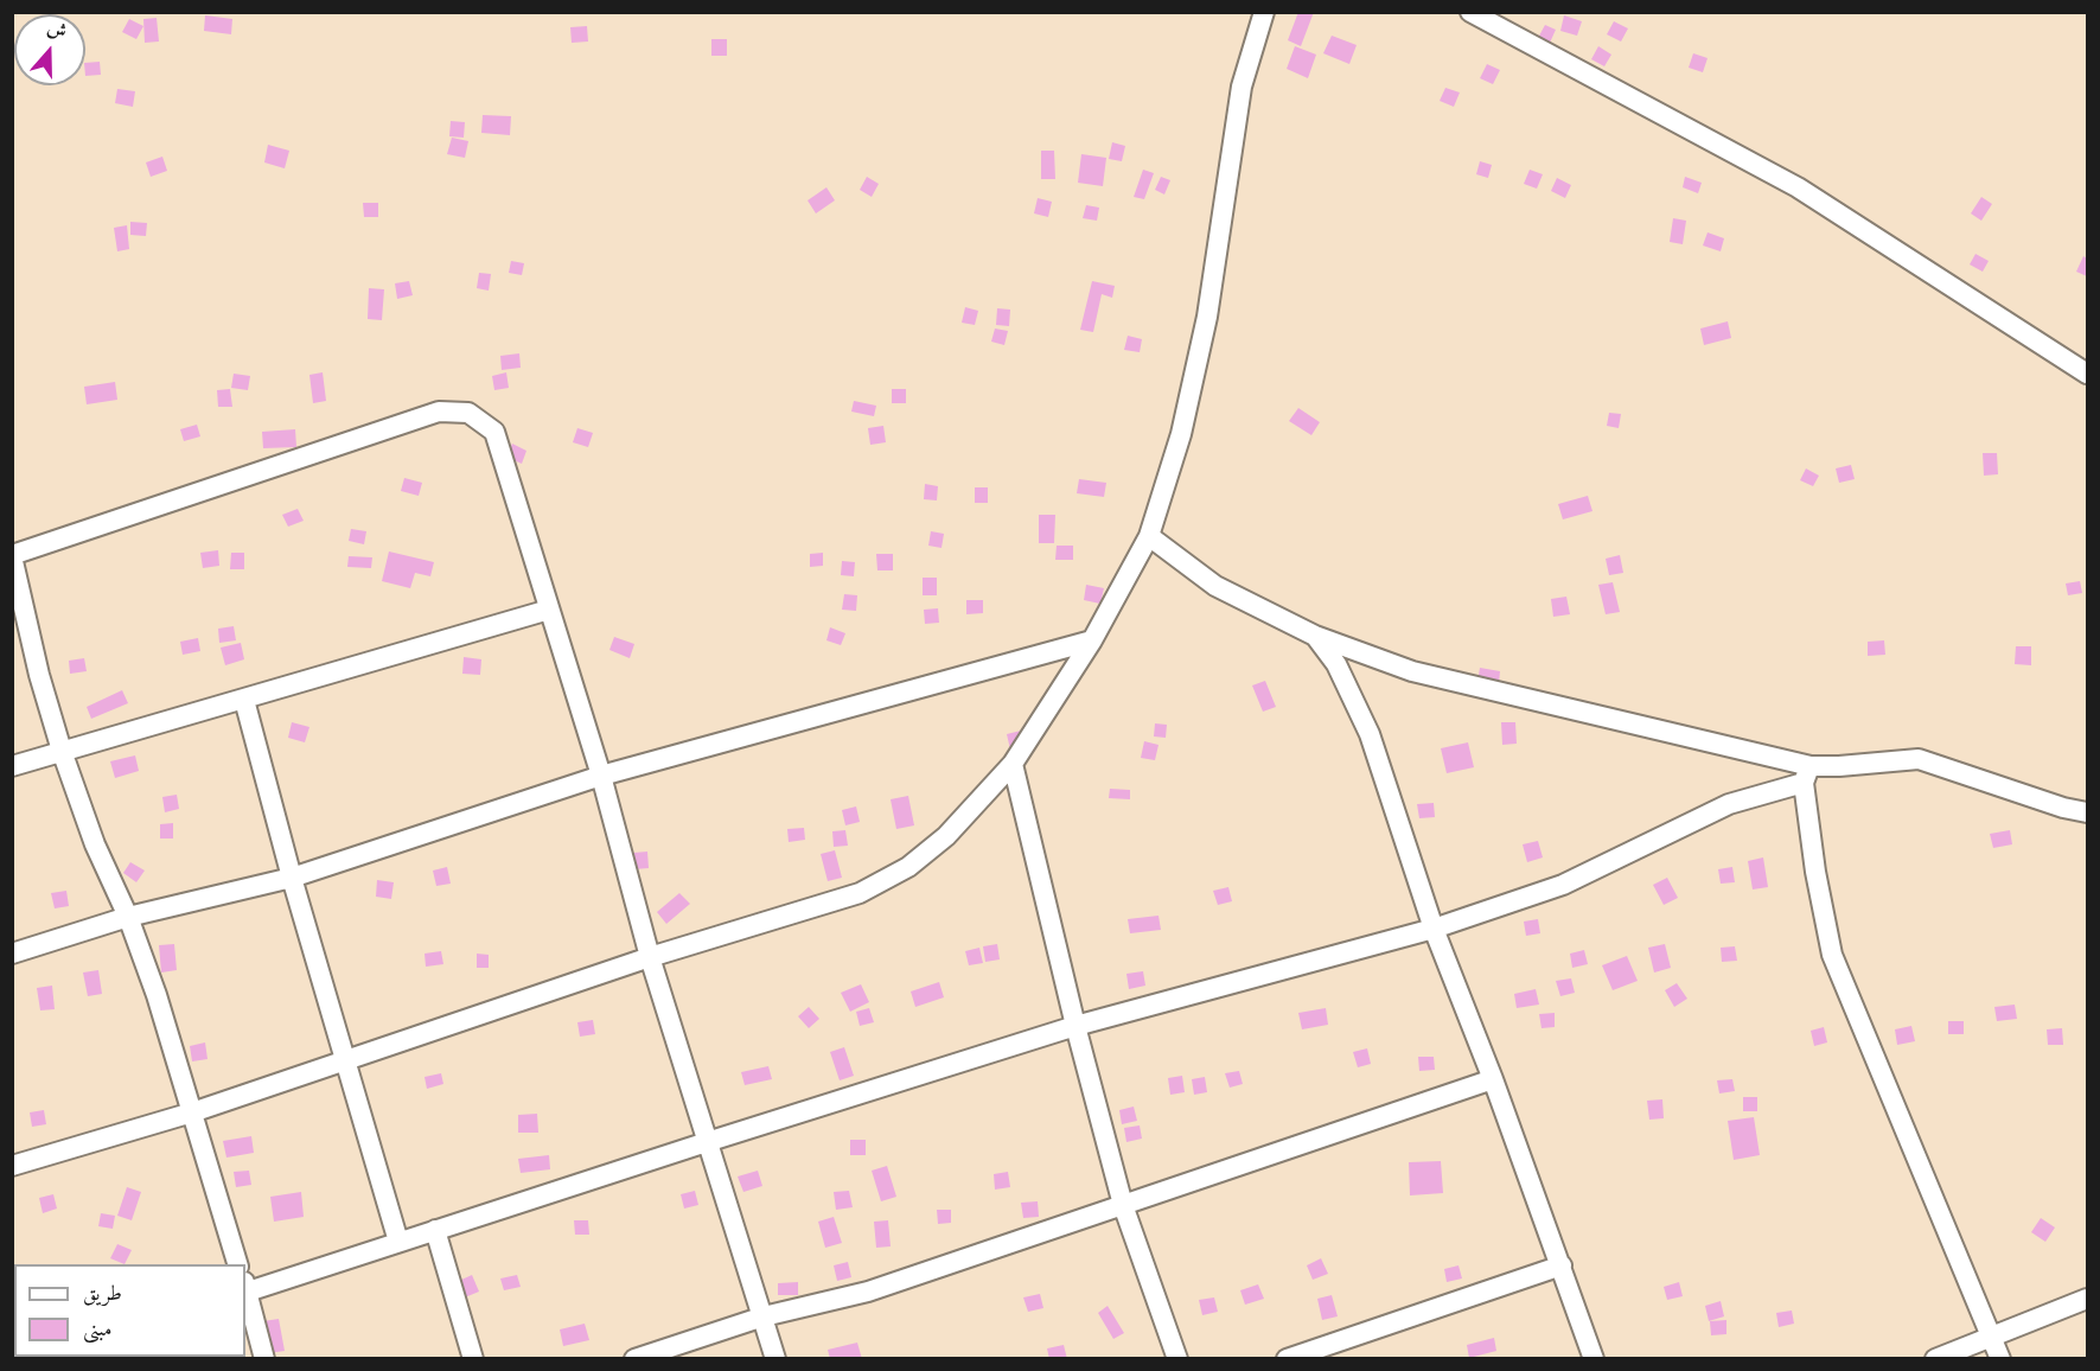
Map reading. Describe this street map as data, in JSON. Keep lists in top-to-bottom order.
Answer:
{
  "legend": ["طريق", "مبنى"],
  "north": "top"
}
